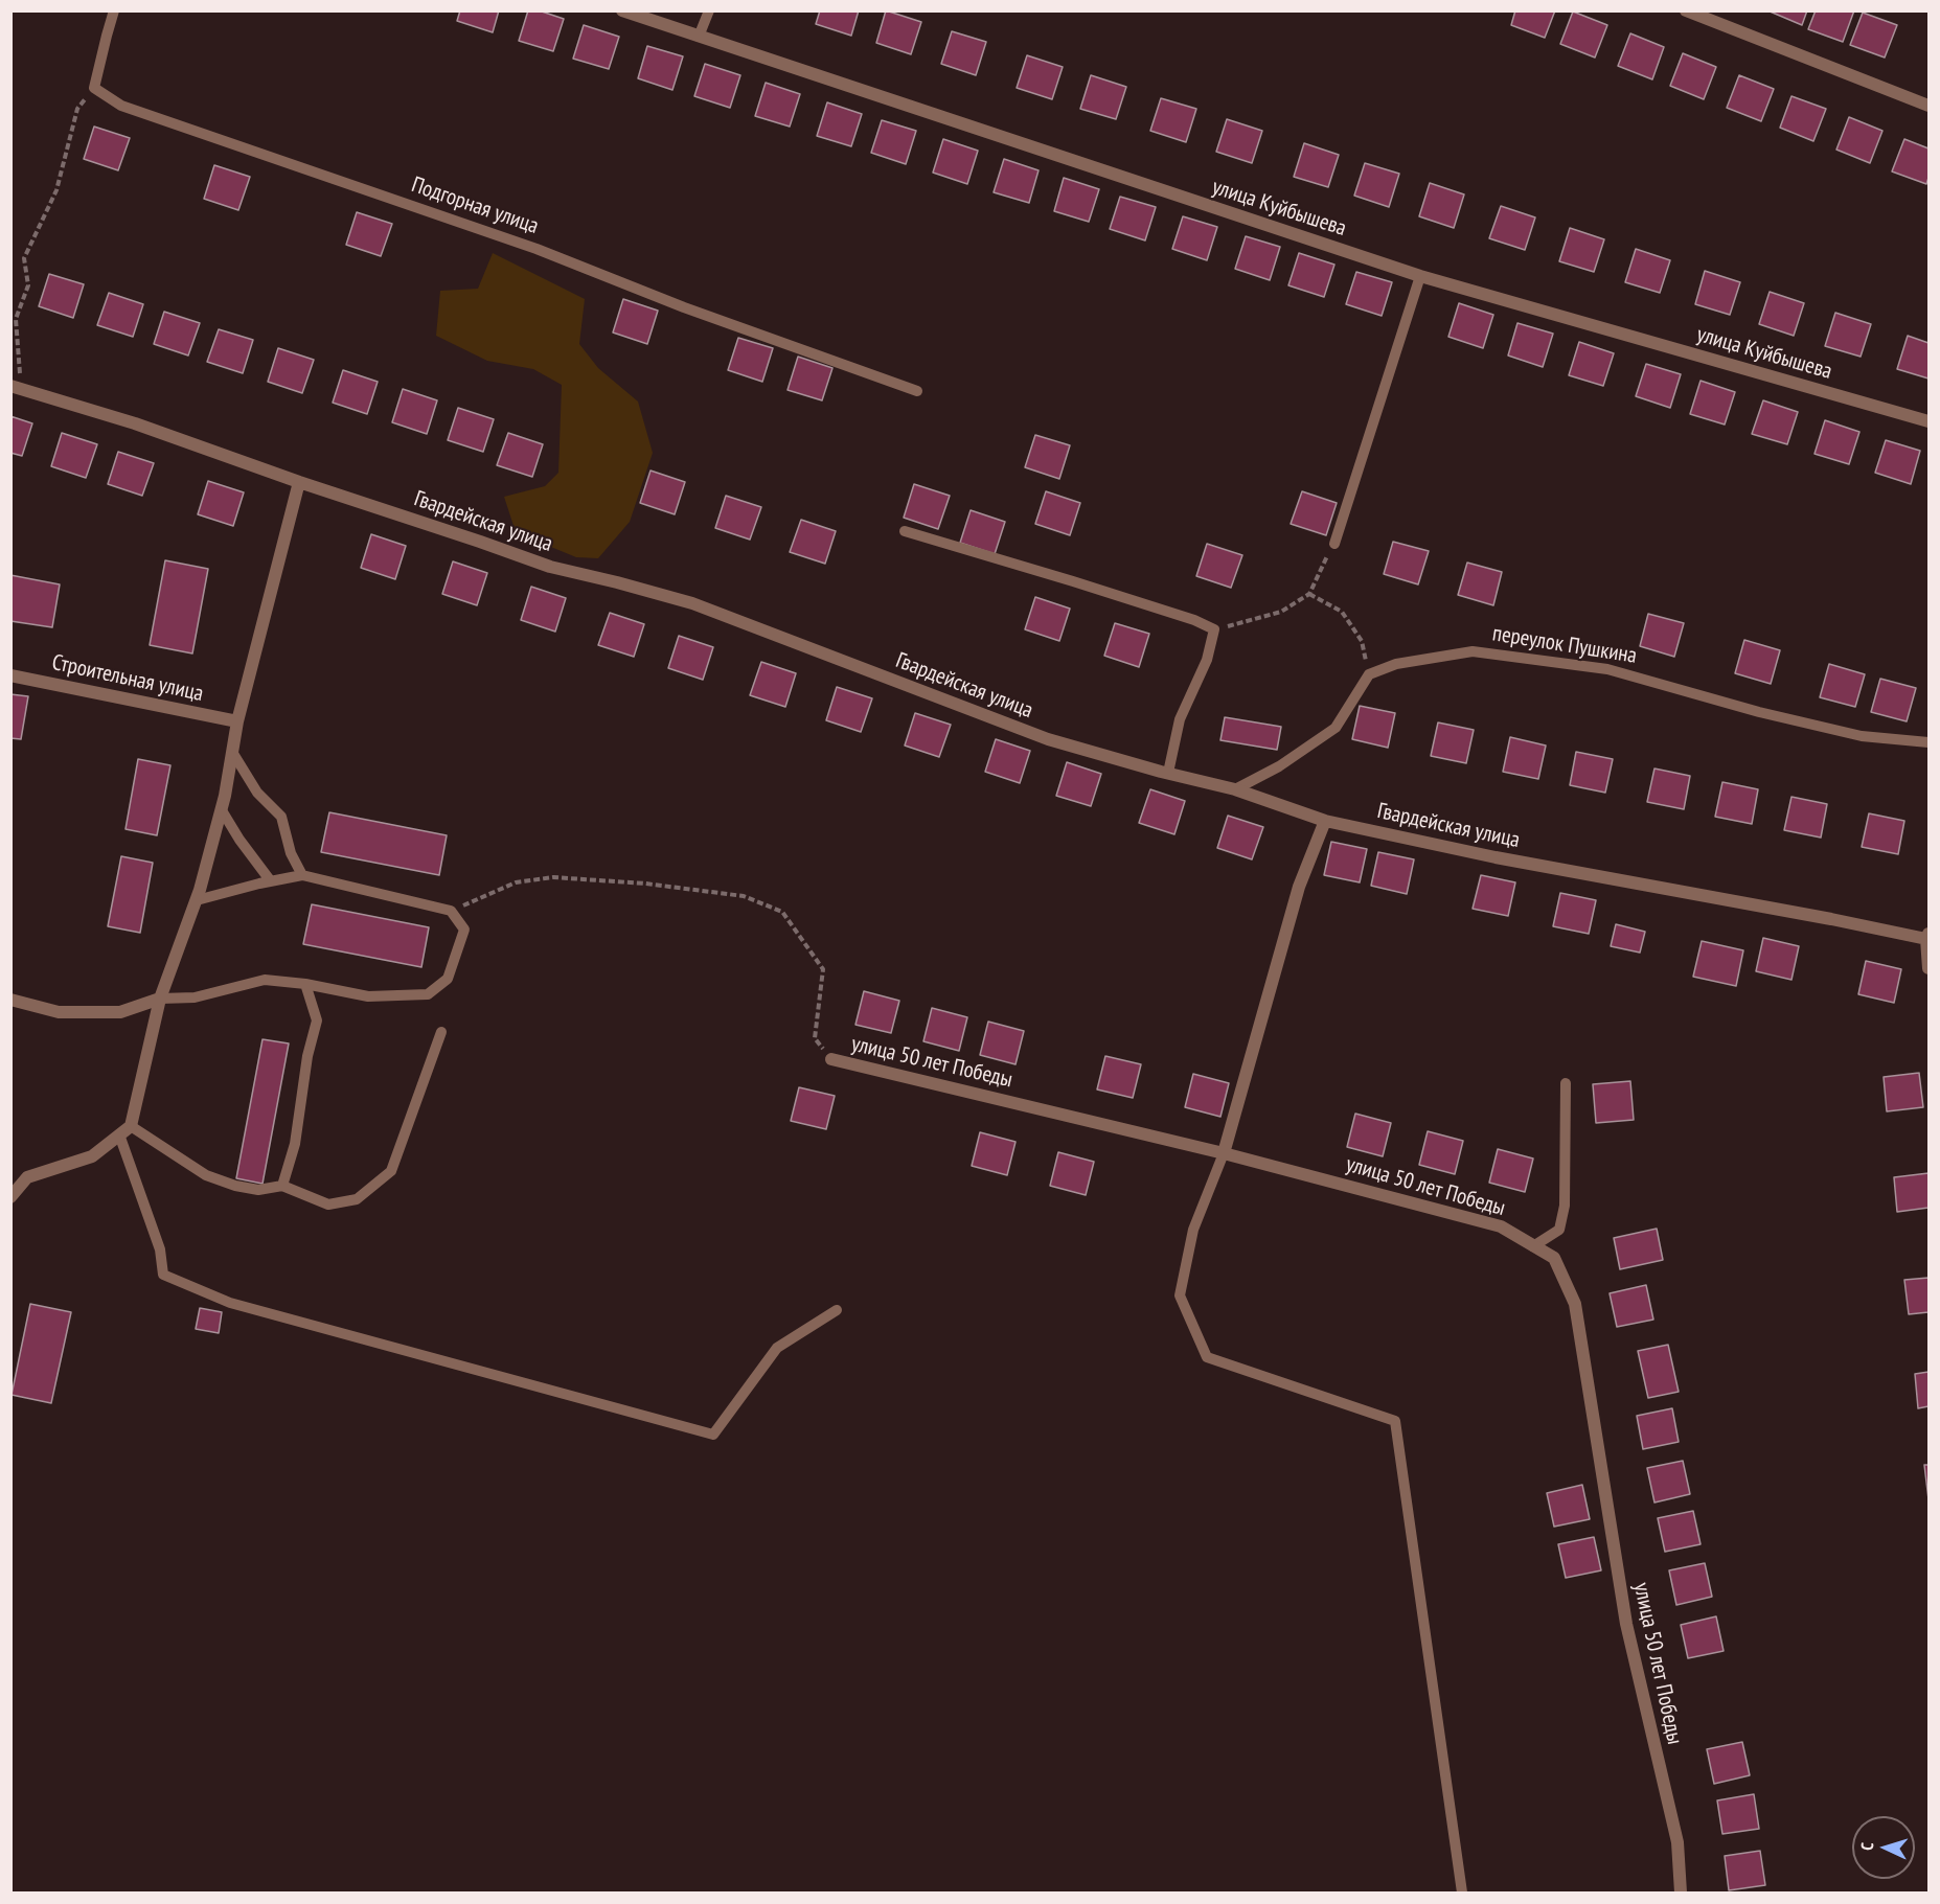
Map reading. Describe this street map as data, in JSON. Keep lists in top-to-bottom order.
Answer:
{
  "streets": {
    "street": [
      "улица Куйбышева",
      "Гвардейская улица",
      "Строительная улица",
      "улица 50 лет Победы"
    ],
    "lane": ["Подгорная улица", "переулок Пушкина"]
  },
  "north": "left"
}
